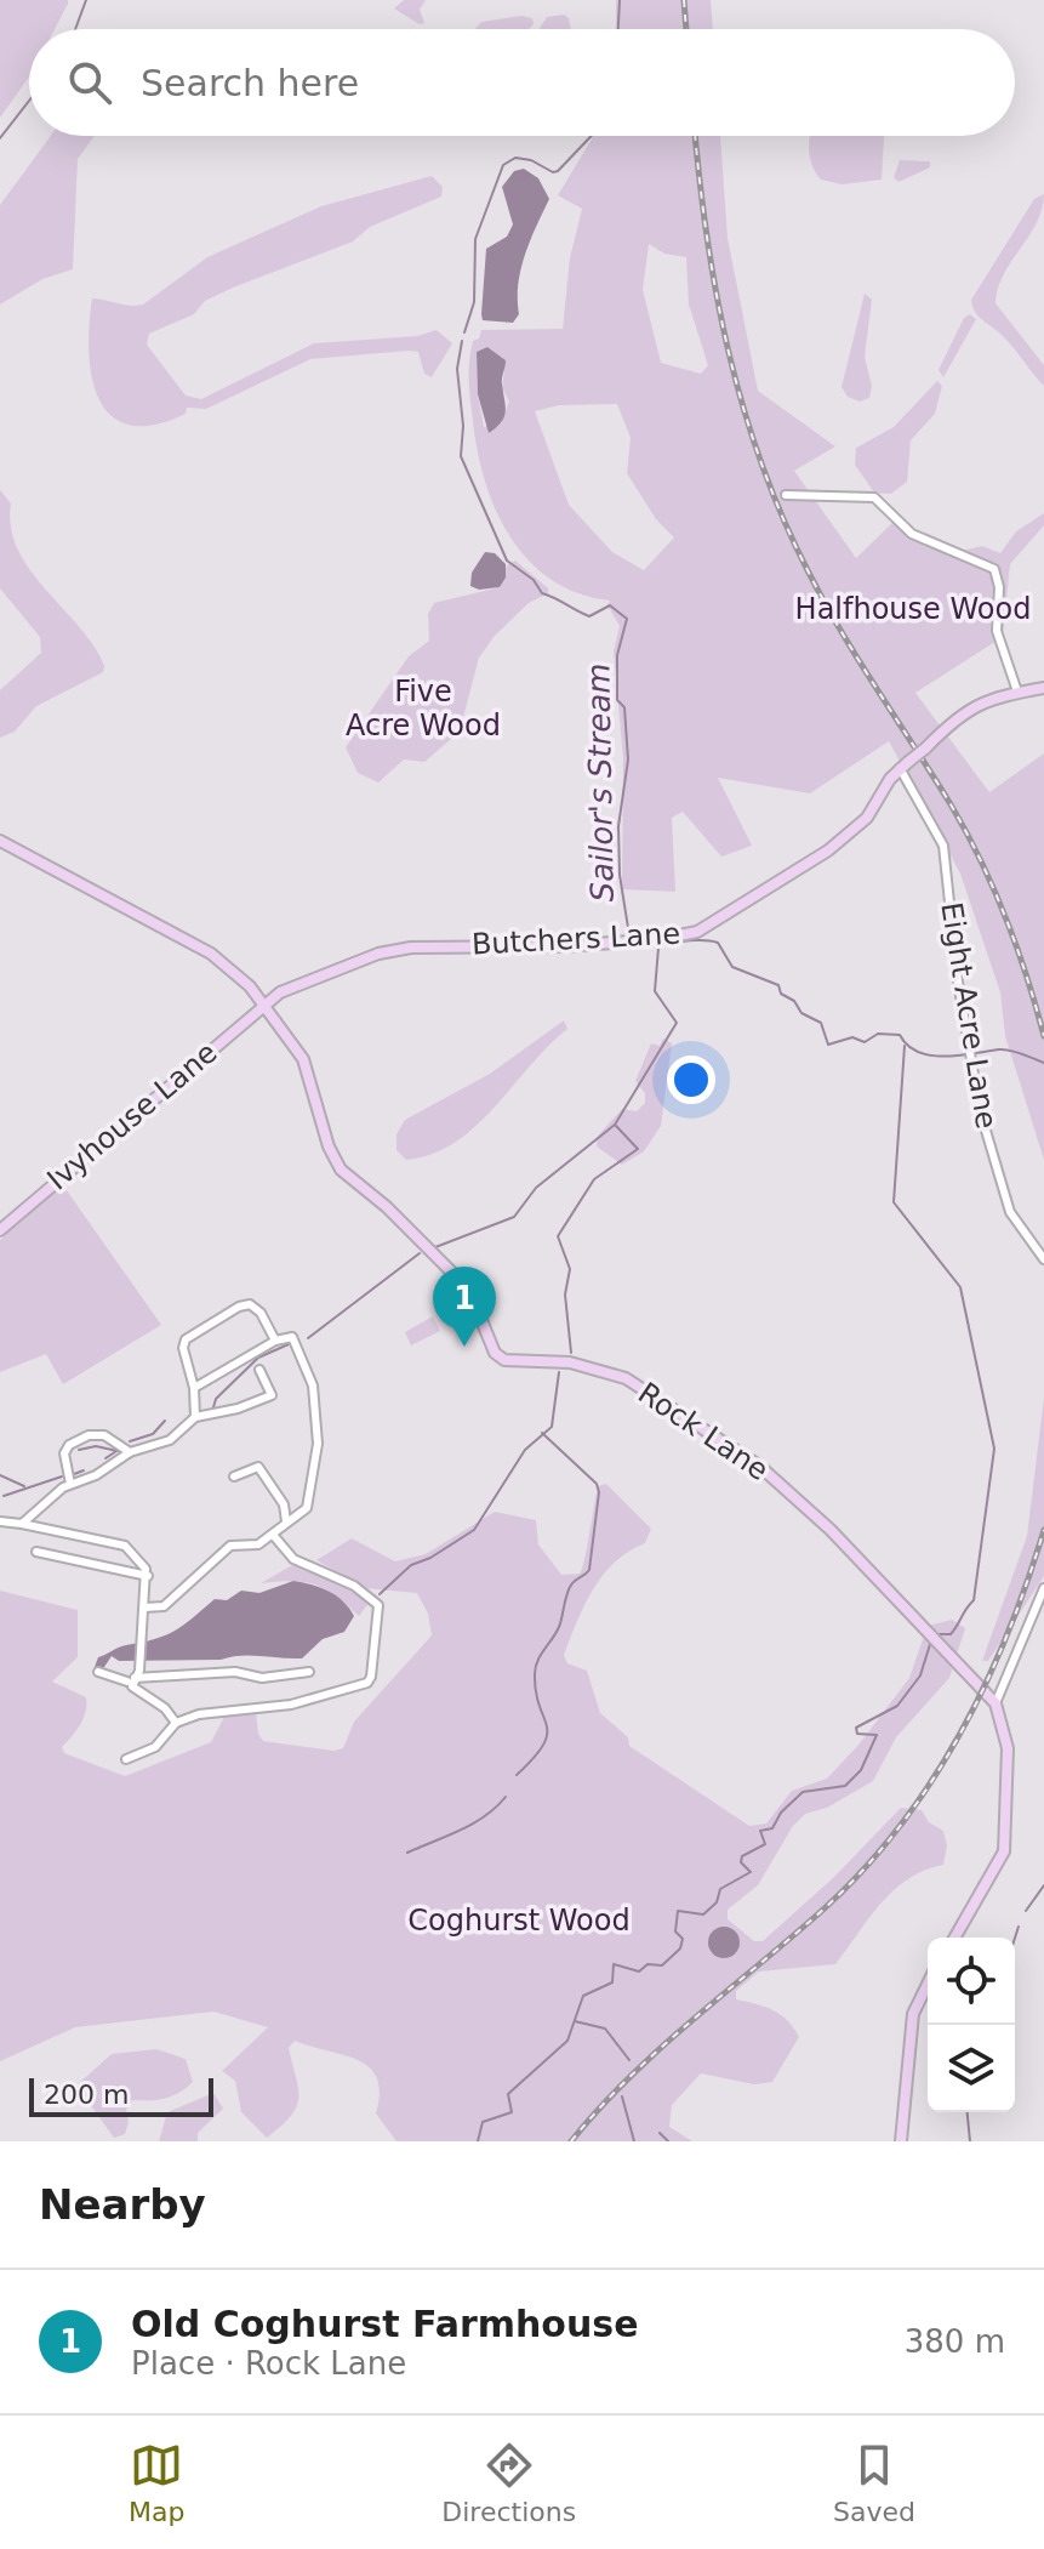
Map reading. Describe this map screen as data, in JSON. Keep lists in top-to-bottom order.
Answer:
{
  "streets": {
    "street": [
      "Butchers Lane",
      "Eight Acre Lane",
      "Ivyhouse Lane",
      "Rock Lane"
    ]
  },
  "crossings": [
    ["Butchers Lane", "Eight Acre Lane"],
    ["Butchers Lane", "Ivyhouse Lane"],
    ["Butchers Lane", "Rock Lane"],
    ["Ivyhouse Lane", "Rock Lane"]
  ],
  "water": ["Sailor's Stream"],
  "parks": ["Halfhouse Wood", "Five Acre Wood", "Coghurst Wood"],
  "scale_bar": "200 m",
  "page": {
    "search": "Search here",
    "pins": "1",
    "scale": "200 m",
    "heading": "Nearby",
    "list": [
      {
        "mark": "1",
        "name": "Old Coghurst Farmhouse",
        "note": "Place · Rock Lane",
        "value": "380 m"
      }
    ],
    "nav": ["Map", "Directions", "Saved"]
  }
}
